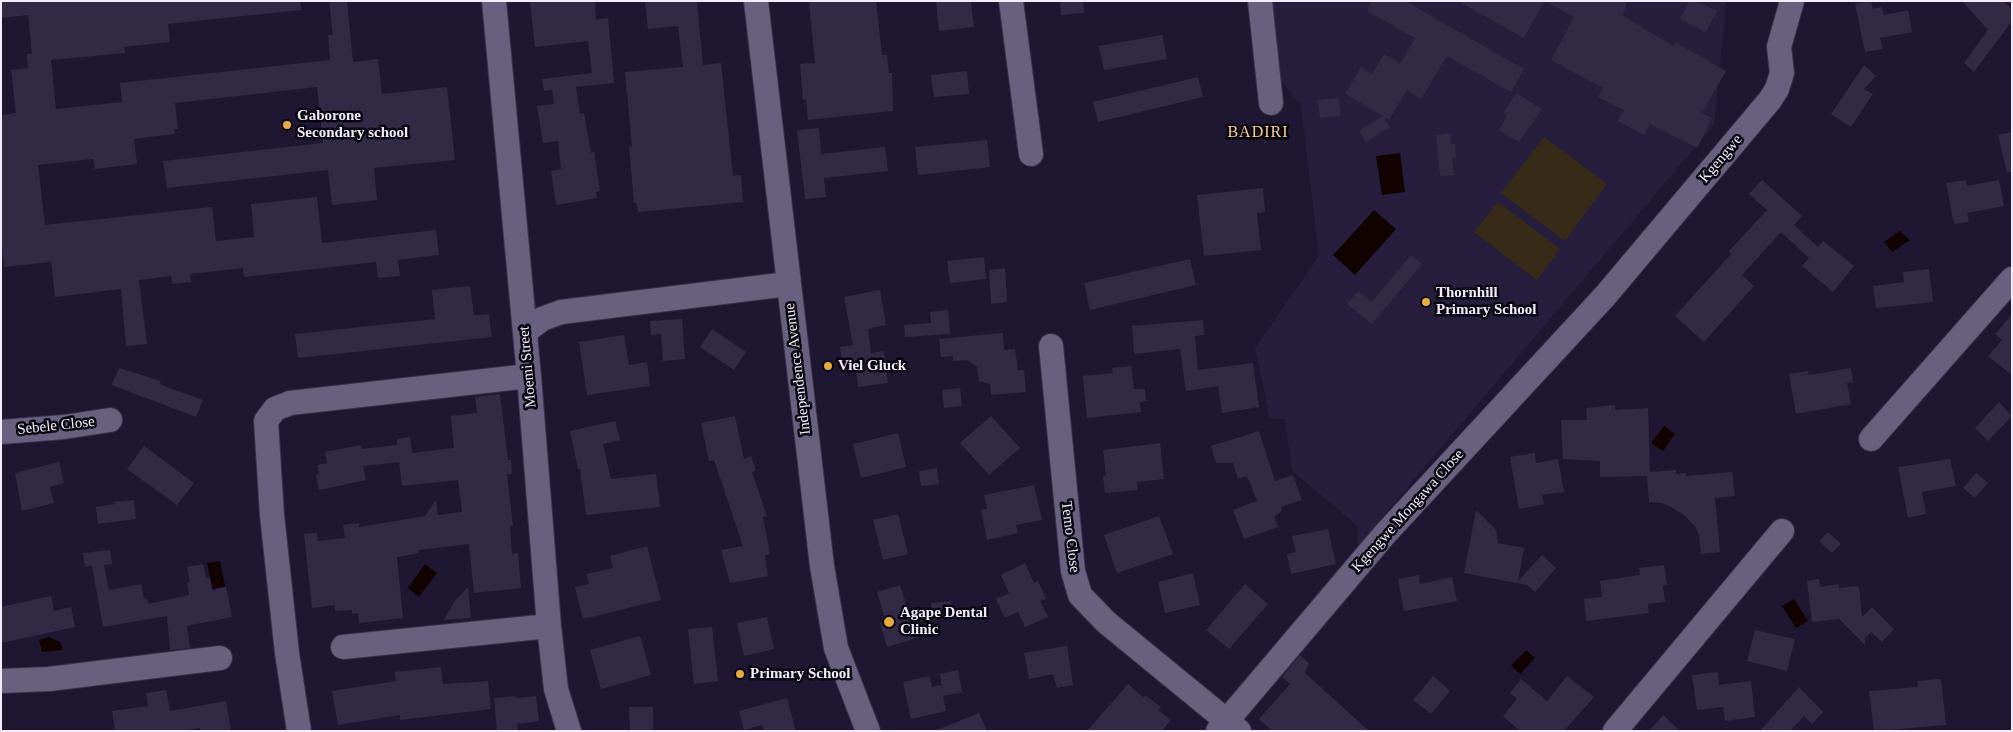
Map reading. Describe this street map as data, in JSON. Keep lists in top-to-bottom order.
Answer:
{
  "streets": {
    "street": [
      "Kgengwe",
      "Moemi Street",
      "Independence Avenue",
      "Sebele Close",
      "Kgengwe Mongawa Close",
      "Temo Close"
    ]
  },
  "crossings": [
    ["Kgengwe", "Kgengwe Mongawa Close"],
    ["Kgengwe Mongawa Close", "Temo Close"]
  ],
  "districts": ["BADIRI"],
  "places": [
    "Gaborone Secondary school",
    "Thornhill Primary School",
    "Viel Gluck",
    "Agape Dental Clinic",
    "Primary School"
  ]
}
